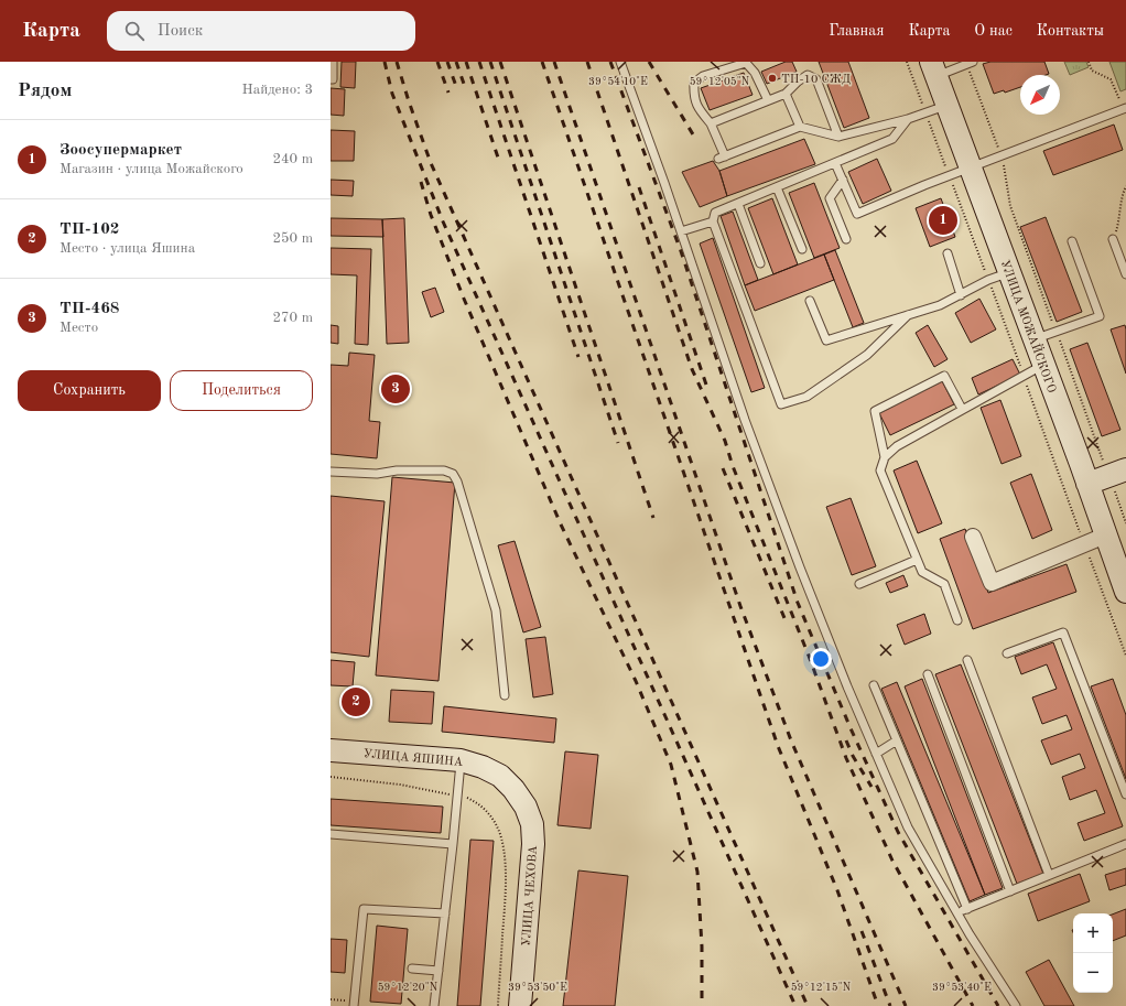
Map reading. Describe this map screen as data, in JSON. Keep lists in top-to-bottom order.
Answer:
{
  "streets": {
    "main road": ["УЛИЦА МОЖАЙСКОГО", "УЛИЦА ЯШИНА", "УЛИЦА ЧЕХОВА"]
  },
  "crossings": [
    ["УЛИЦА ЯШИНА", "УЛИЦА ЧЕХОВА"]
  ],
  "places": ["ТП-10 СЖД"],
  "north": "bottom left",
  "page": {
    "header": "Карта",
    "search": "Поиск",
    "nav": [
      "Главная",
      "Карта",
      "О нас",
      "Контакты"
    ],
    "heading": ["Рядом", "Найдено: 3"],
    "list": [
      {
        "mark": "1",
        "name": "Зоосупермаркет",
        "note": "Магазин · улица Можайского",
        "value": "240 m"
      },
      {
        "mark": "2",
        "name": "ТП-102",
        "note": "Место · улица Яшина",
        "value": "250 m"
      },
      {
        "mark": "3",
        "name": "ТП-468",
        "note": "Место",
        "value": "270 m"
      }
    ],
    "pins": ["1", "3", "2"],
    "buttons": ["Сохранить", "Поделиться"],
    "map_buttons": ["+", "−"]
  },
  "coordinates": [
    "39°54'10\"E",
    "59°12'05\"N",
    "39°53'50\"E",
    "39°53'40\"E",
    "59°12'20\"N",
    "59°12'15\"N"
  ]
}
